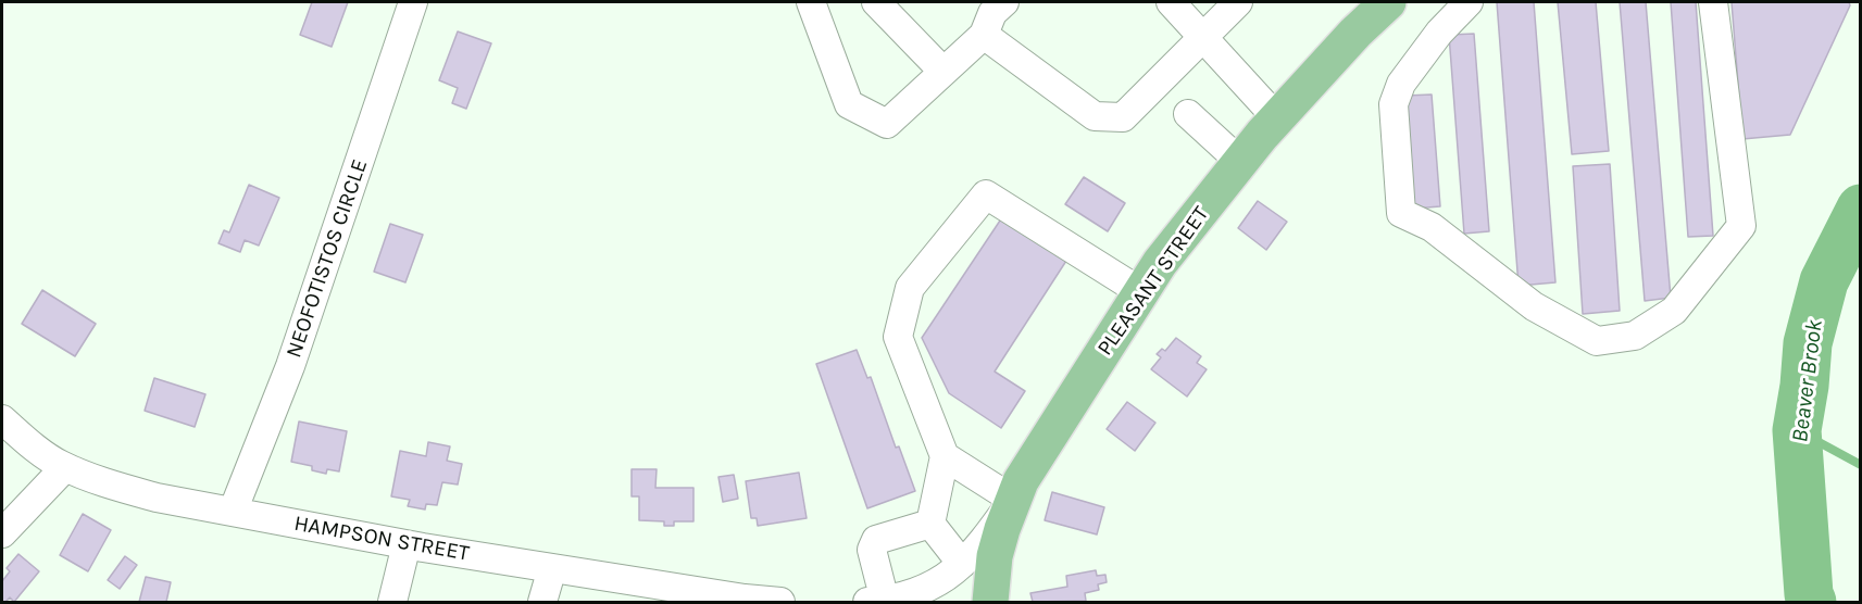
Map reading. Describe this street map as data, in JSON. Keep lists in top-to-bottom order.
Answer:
{
  "streets": {
    "main road": ["PLEASANT STREET"],
    "street": ["NEOFOTISTOS CIRCLE", "HAMPSON STREET"]
  },
  "crossings": [
    ["NEOFOTISTOS CIRCLE", "HAMPSON STREET"]
  ],
  "water": ["Beaver Brook"]
}
